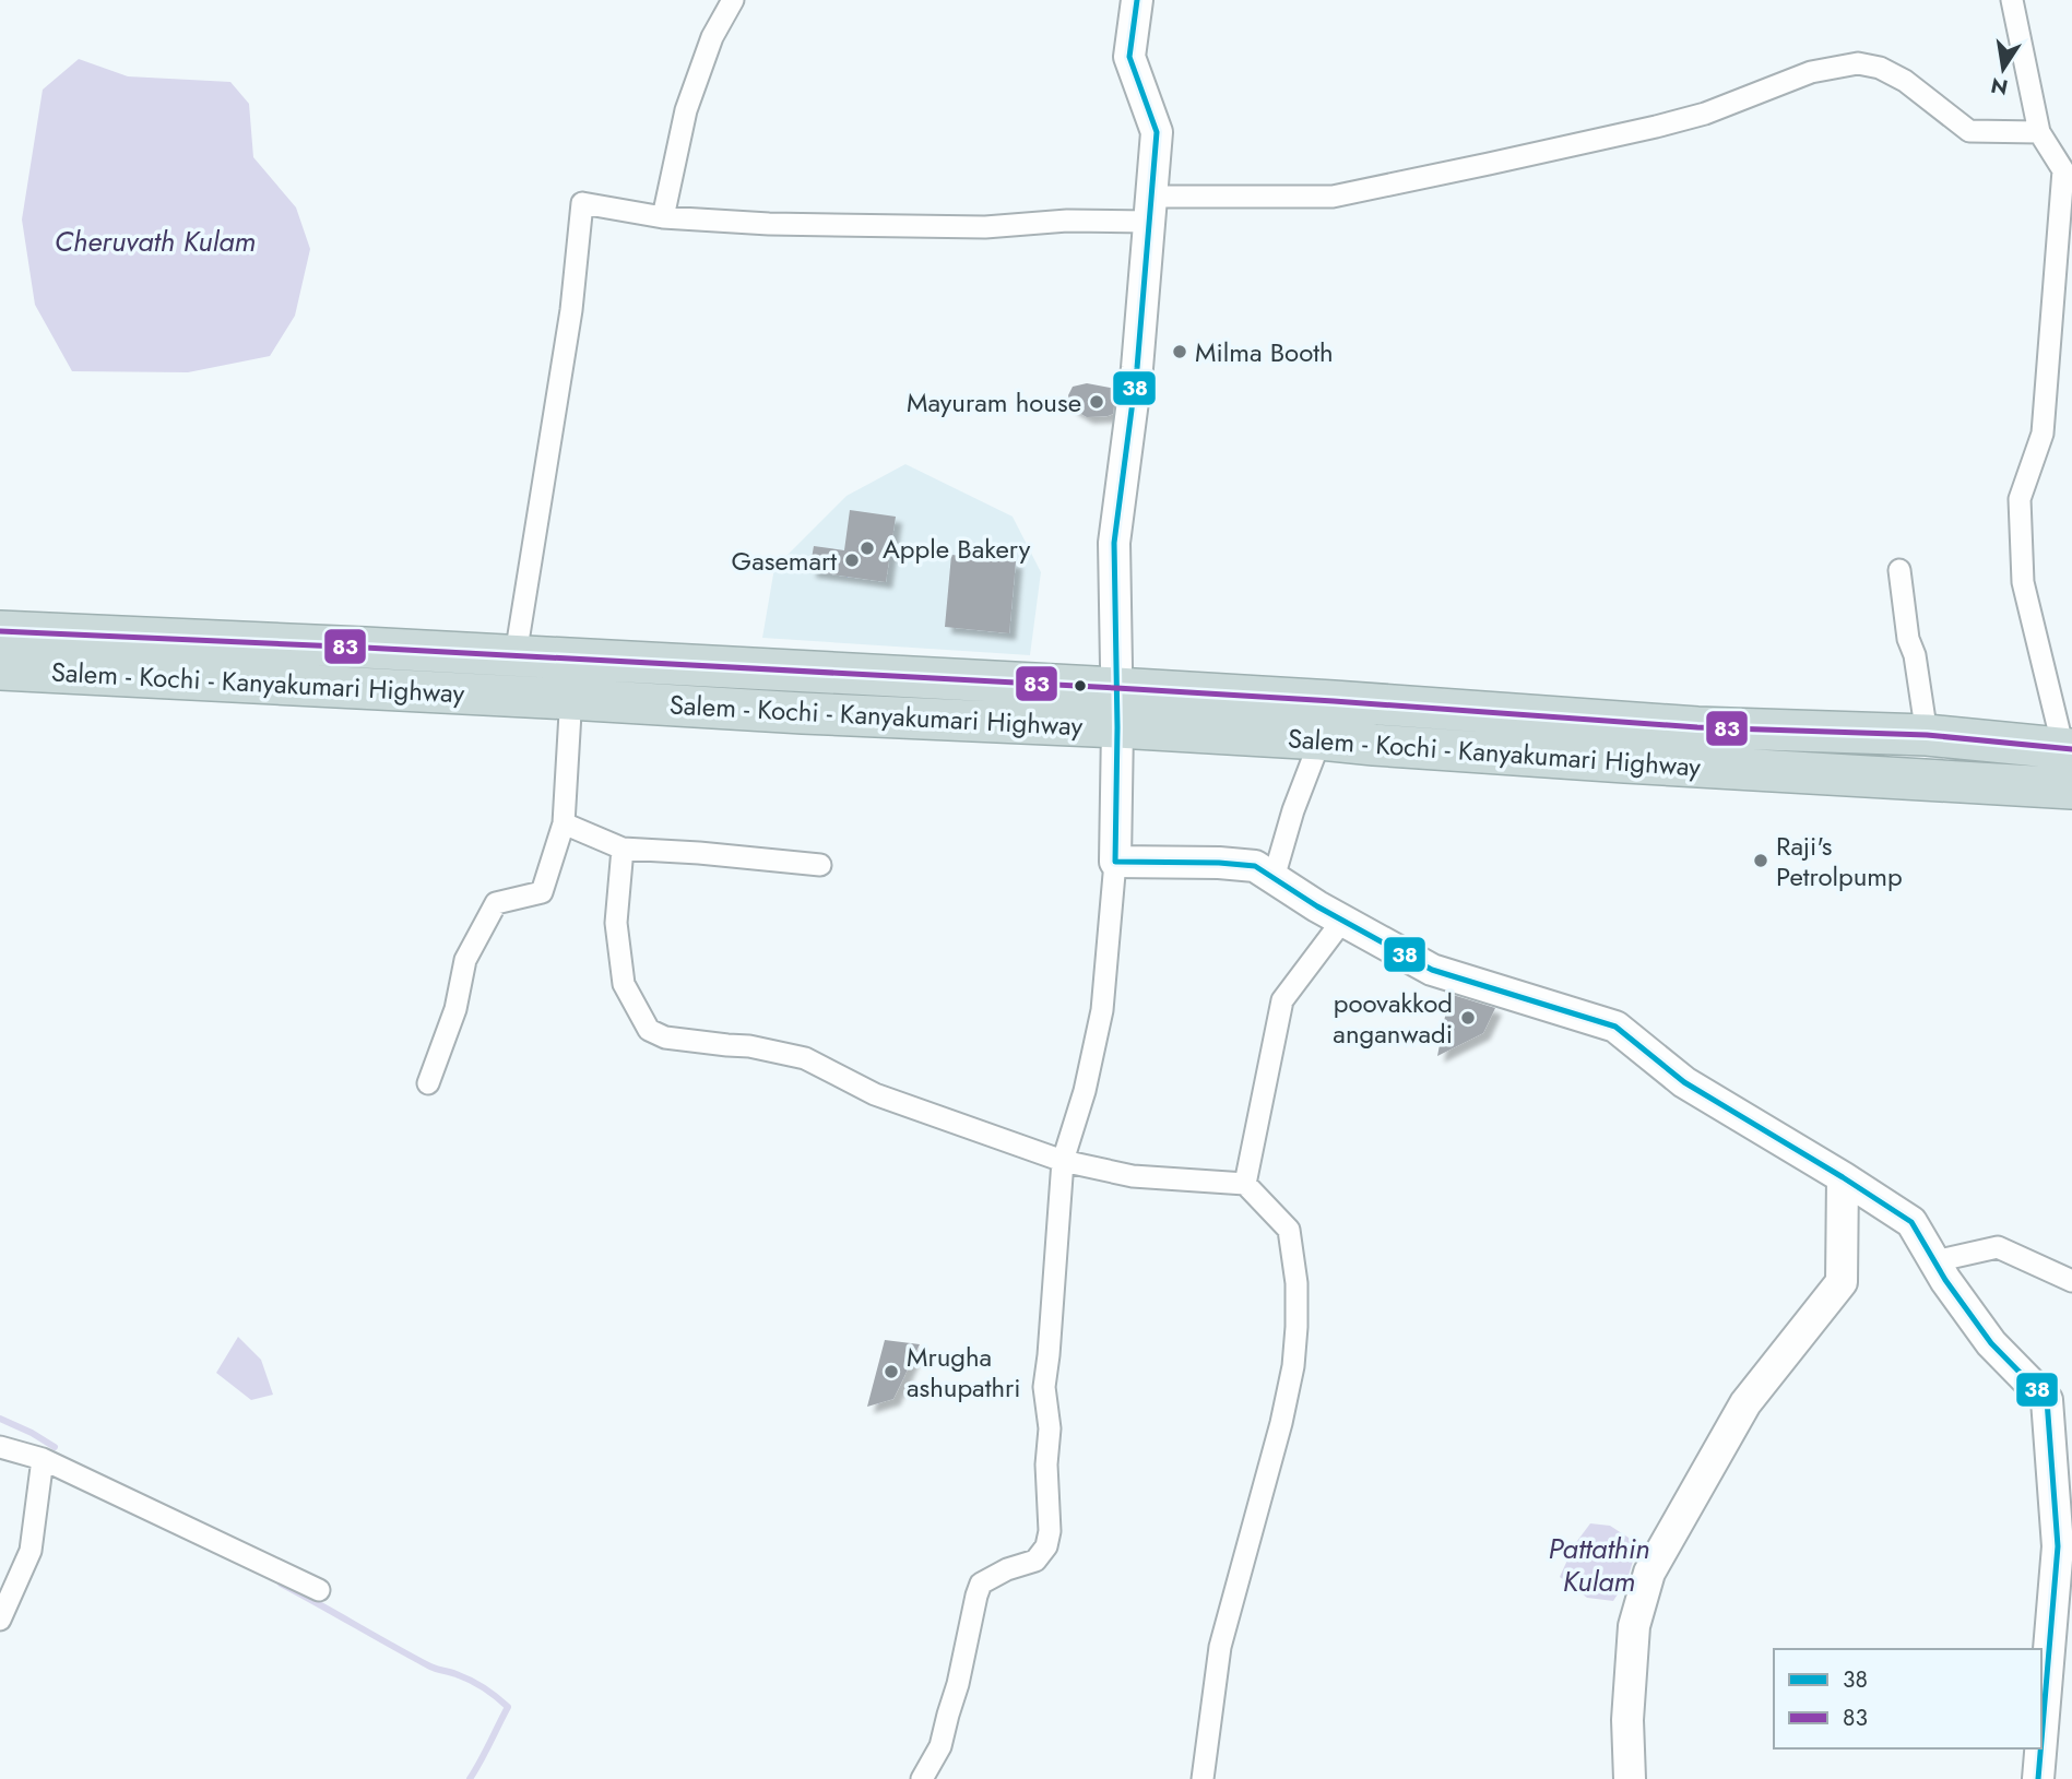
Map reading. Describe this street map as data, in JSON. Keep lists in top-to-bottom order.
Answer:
{
  "streets": {
    "highway": ["Salem - Kochi - Kanyakumari Highway"]
  },
  "water": ["Cheruvath Kulam", "Pattathin Kulam"],
  "places": [
    "Milma Booth",
    "Mayuram house",
    "Apple Bakery",
    "Gasemart",
    "Raji's Petrolpump",
    "poovakkod anganwadi",
    "Mrugha ashupathri"
  ],
  "lines": ["transit line 38", "transit line 83"],
  "legend": ["38", "83"],
  "north": "bottom"
}
